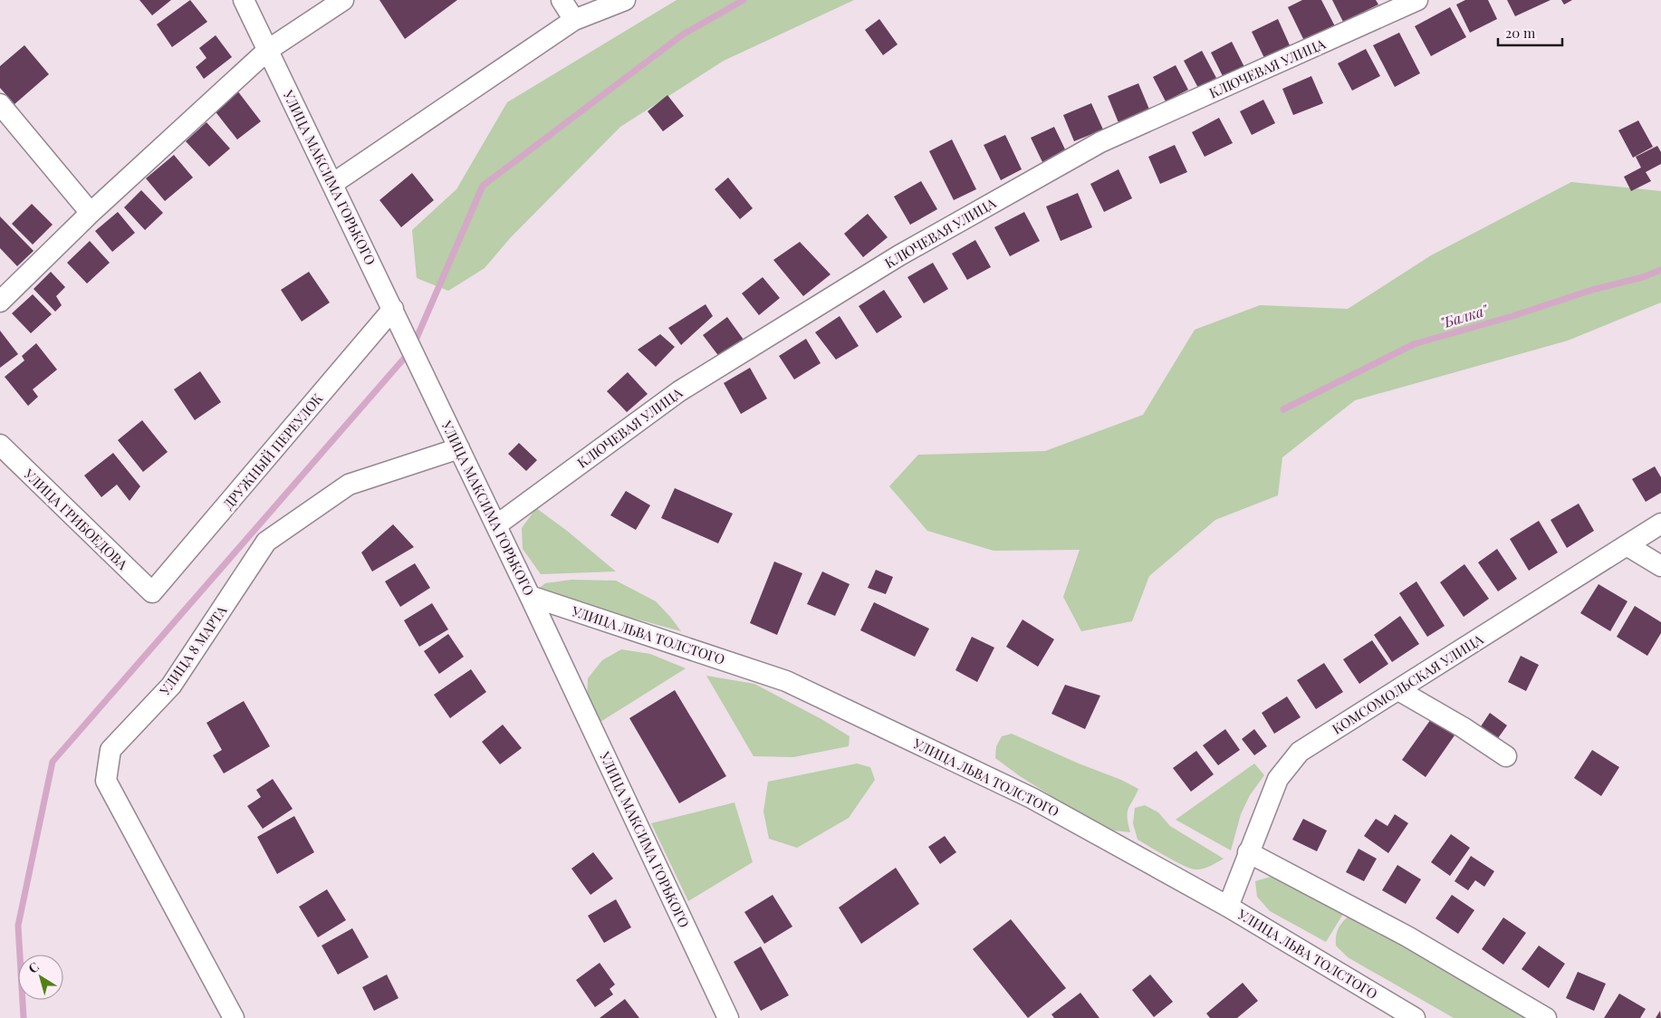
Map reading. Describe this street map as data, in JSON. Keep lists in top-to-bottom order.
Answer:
{
  "streets": {
    "street": [
      "КЛЮЧЕВАЯ УЛИЦА",
      "УЛИЦА МАКСИМА ГОРЬКОГО",
      "ДРУЖНЫЙ ПЕРЕУЛОК",
      "УЛИЦА ГРИБОЕДОВА",
      "УЛИЦА ЛЬВА ТОЛСТОГО",
      "УЛИЦА 8 МАРТА",
      "КОМСОМОЛЬСКАЯ УЛИЦА"
    ]
  },
  "crossings": [
    ["КЛЮЧЕВАЯ УЛИЦА", "УЛИЦА МАКСИМА ГОРЬКОГО"],
    ["УЛИЦА МАКСИМА ГОРЬКОГО", "ДРУЖНЫЙ ПЕРЕУЛОК"],
    ["УЛИЦА МАКСИМА ГОРЬКОГО", "УЛИЦА ЛЬВА ТОЛСТОГО"],
    ["УЛИЦА МАКСИМА ГОРЬКОГО", "УЛИЦА 8 МАРТА"],
    ["ДРУЖНЫЙ ПЕРЕУЛОК", "УЛИЦА ГРИБОЕДОВА"],
    ["УЛИЦА ЛЬВА ТОЛСТОГО", "КОМСОМОЛЬСКАЯ УЛИЦА"]
  ],
  "water": ["\"Балка\""],
  "scale_bar": "20 m",
  "north": "top left"
}
